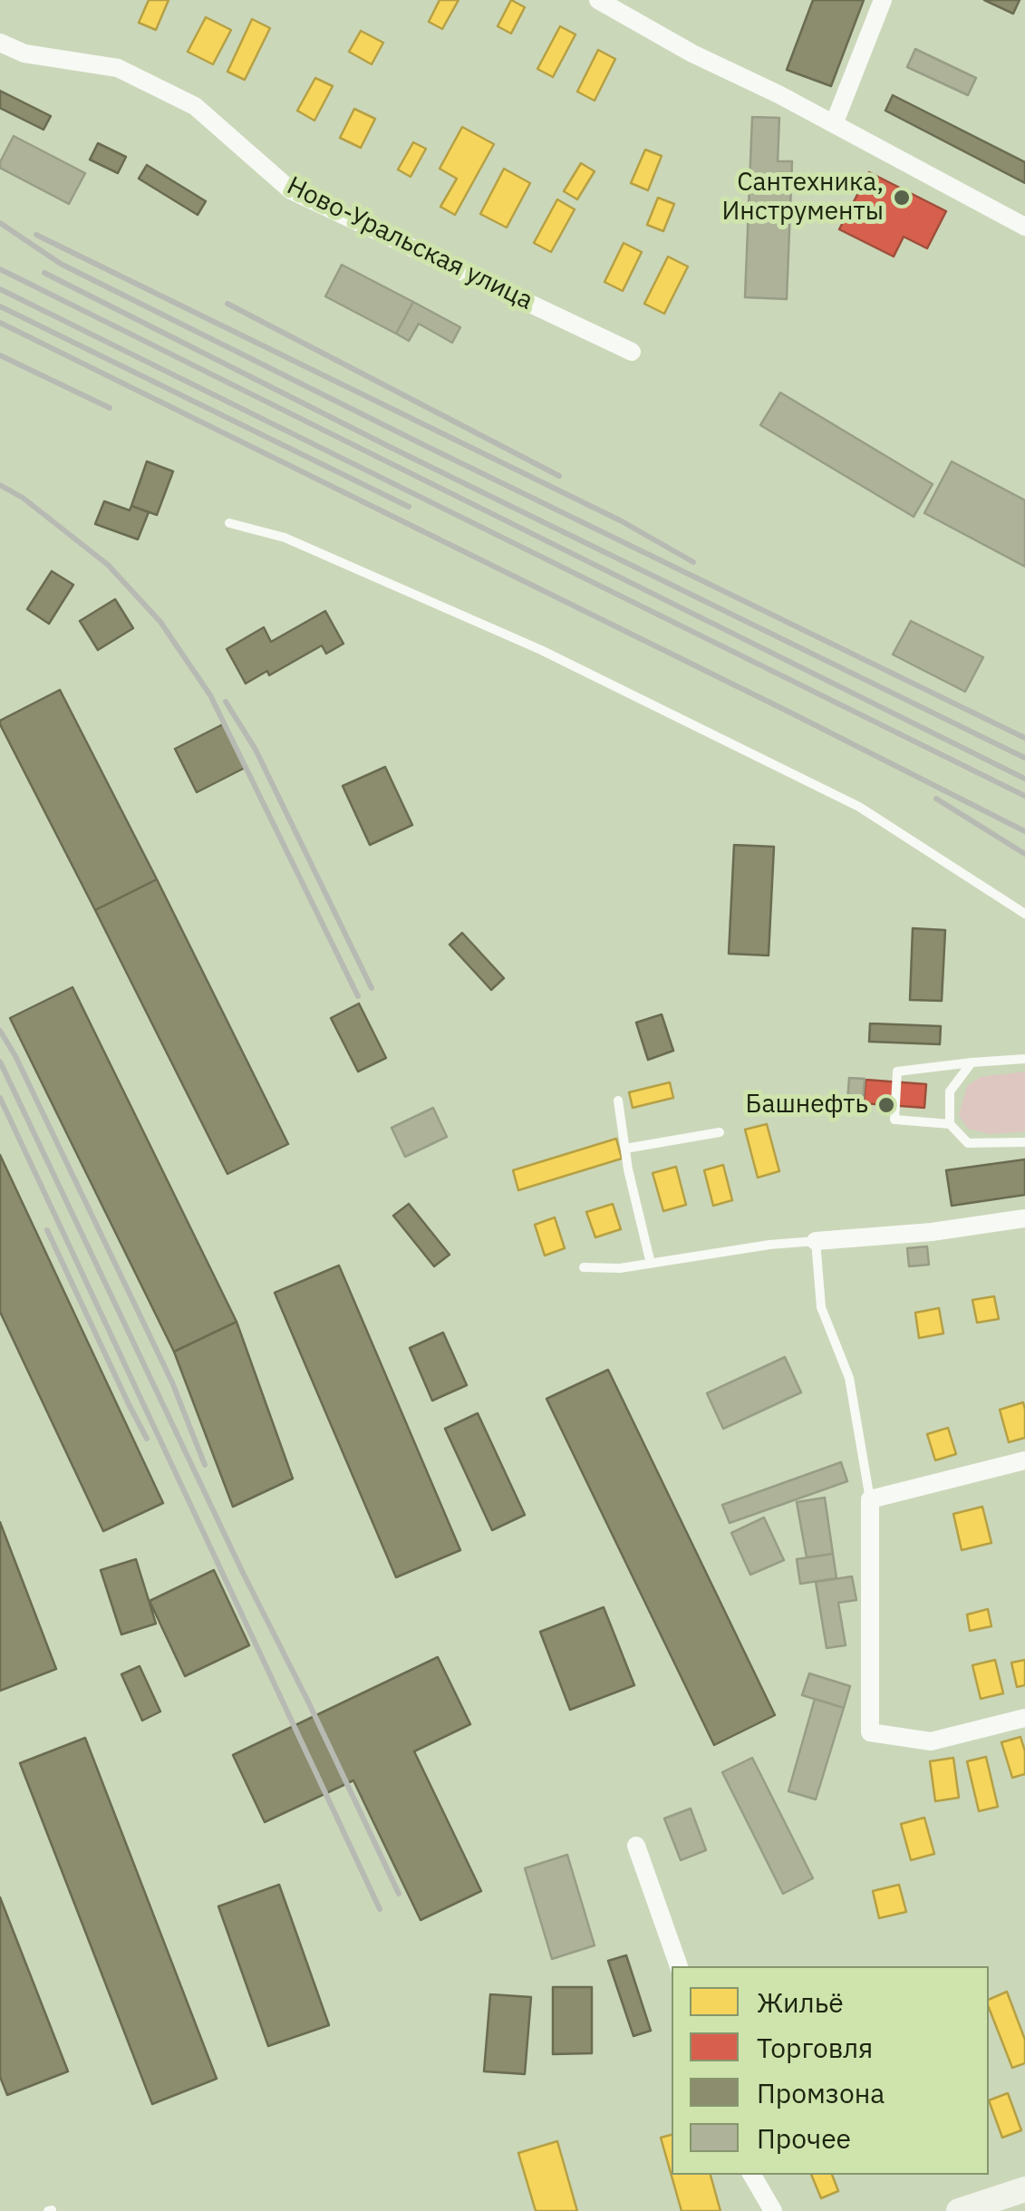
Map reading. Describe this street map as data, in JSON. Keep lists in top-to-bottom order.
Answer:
{
  "streets": {
    "street": ["Ново-Уральская улица"]
  },
  "places": ["Сантехника, Инструменты", "Башнефть"],
  "legend": [
    "Жильё",
    "Торговля",
    "Промзона",
    "Прочее"
  ]
}
